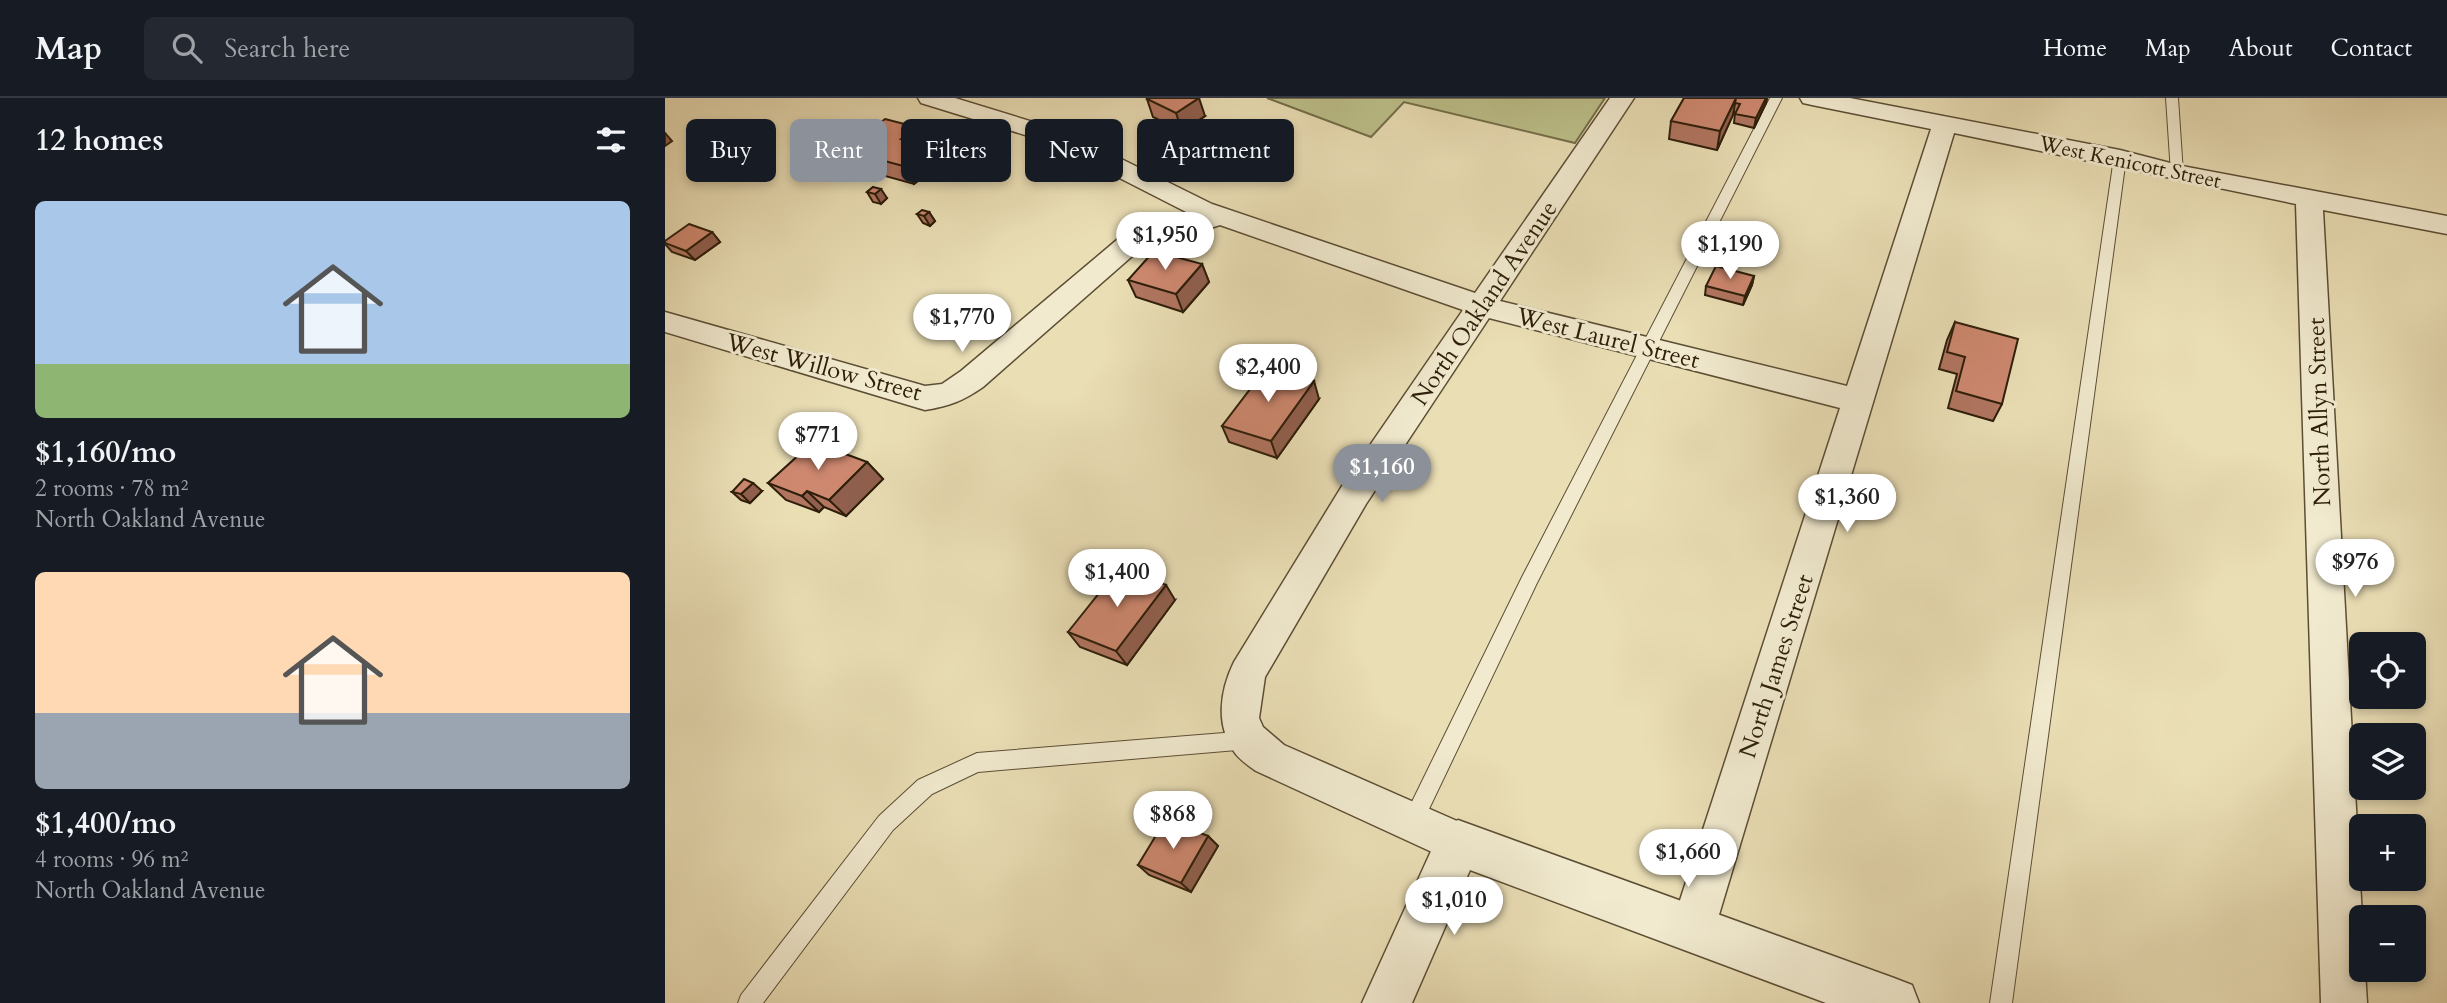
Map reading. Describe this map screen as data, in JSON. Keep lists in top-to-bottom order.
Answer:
{
  "streets": {
    "street": [
      "West Kenicott Street",
      "North Oakland Avenue",
      "West Laurel Street",
      "West Willow Street",
      "North Allyn Street",
      "North James Street"
    ]
  },
  "crossings": [
    ["West Kenicott Street", "North Allyn Street"],
    ["West Kenicott Street", "North James Street"],
    ["North Oakland Avenue", "West Laurel Street"],
    ["West Laurel Street", "West Willow Street"],
    ["West Laurel Street", "North James Street"]
  ],
  "page": {
    "header": "Map",
    "search": "Search here",
    "nav": [
      "Home",
      "Map",
      "About",
      "Contact"
    ],
    "heading": "12 homes",
    "chip": [
      "Buy",
      "Rent",
      "Filters",
      "New",
      "Apartment"
    ],
    "list": [
      {
        "name": "$1,160/mo",
        "note": "2 rooms · 78 m² · North Oakland Avenue"
      },
      {
        "name": "$1,400/mo",
        "note": "4 rooms · 96 m² · North Oakland Avenue"
      }
    ],
    "price": [
      "$1,950",
      "$1,190",
      "$1,770",
      "$2,400",
      "$771",
      "$1,160",
      "$1,360",
      "$976",
      "$1,400",
      "$868",
      "$1,660",
      "$1,010"
    ],
    "map_buttons": ["+", "−"]
  }
}
